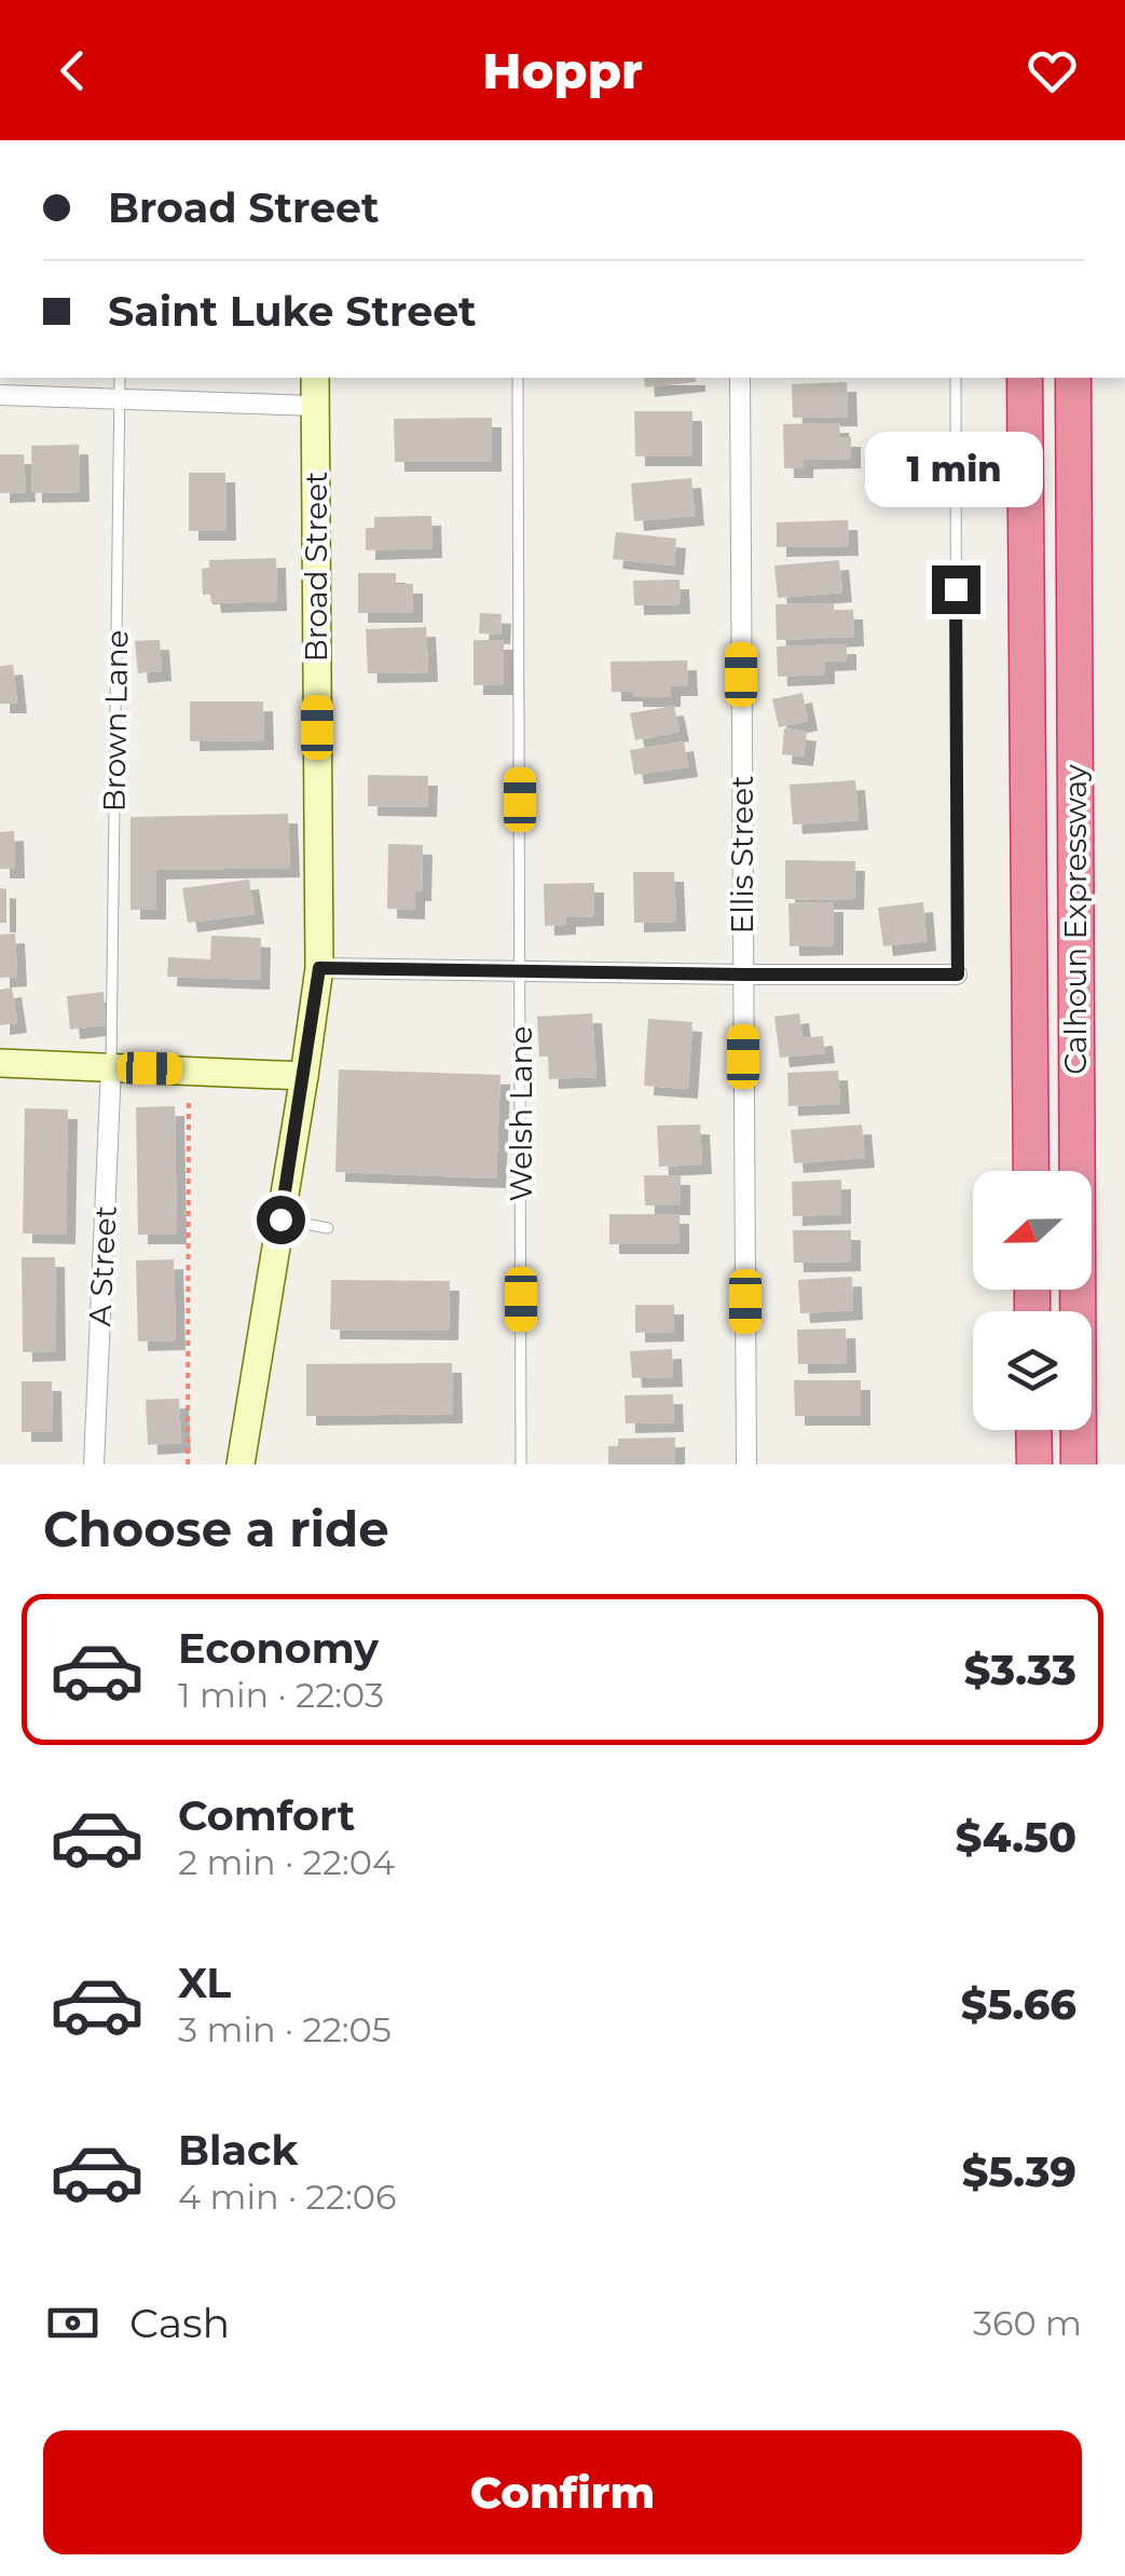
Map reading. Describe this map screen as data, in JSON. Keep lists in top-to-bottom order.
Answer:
{
  "streets": {
    "highway": ["Calhoun Expressway"],
    "main road": ["Broad Street"],
    "street": ["Ellis Street", "A Street"],
    "lane": ["Brown Lane", "Welsh Lane"]
  },
  "crossings": [
    ["Brown Lane", "A Street"]
  ],
  "north": "left",
  "page": {
    "header": "Hoppr",
    "banner": ["Broad Street", "Saint Luke Street"],
    "bubble": "1 min",
    "heading": "Choose a ride",
    "list": [
      {
        "name": "Economy",
        "note": "1 min · 22:03",
        "value": "$3.33"
      },
      {
        "name": "Comfort",
        "note": "2 min · 22:04",
        "value": "$4.50"
      },
      {
        "name": "XL",
        "note": "3 min · 22:05",
        "value": "$5.66"
      },
      {
        "name": "Black",
        "note": "4 min · 22:06",
        "value": "$5.39"
      }
    ],
    "pay": ["Cash", "360 m"],
    "buttons": "Confirm"
  }
}
